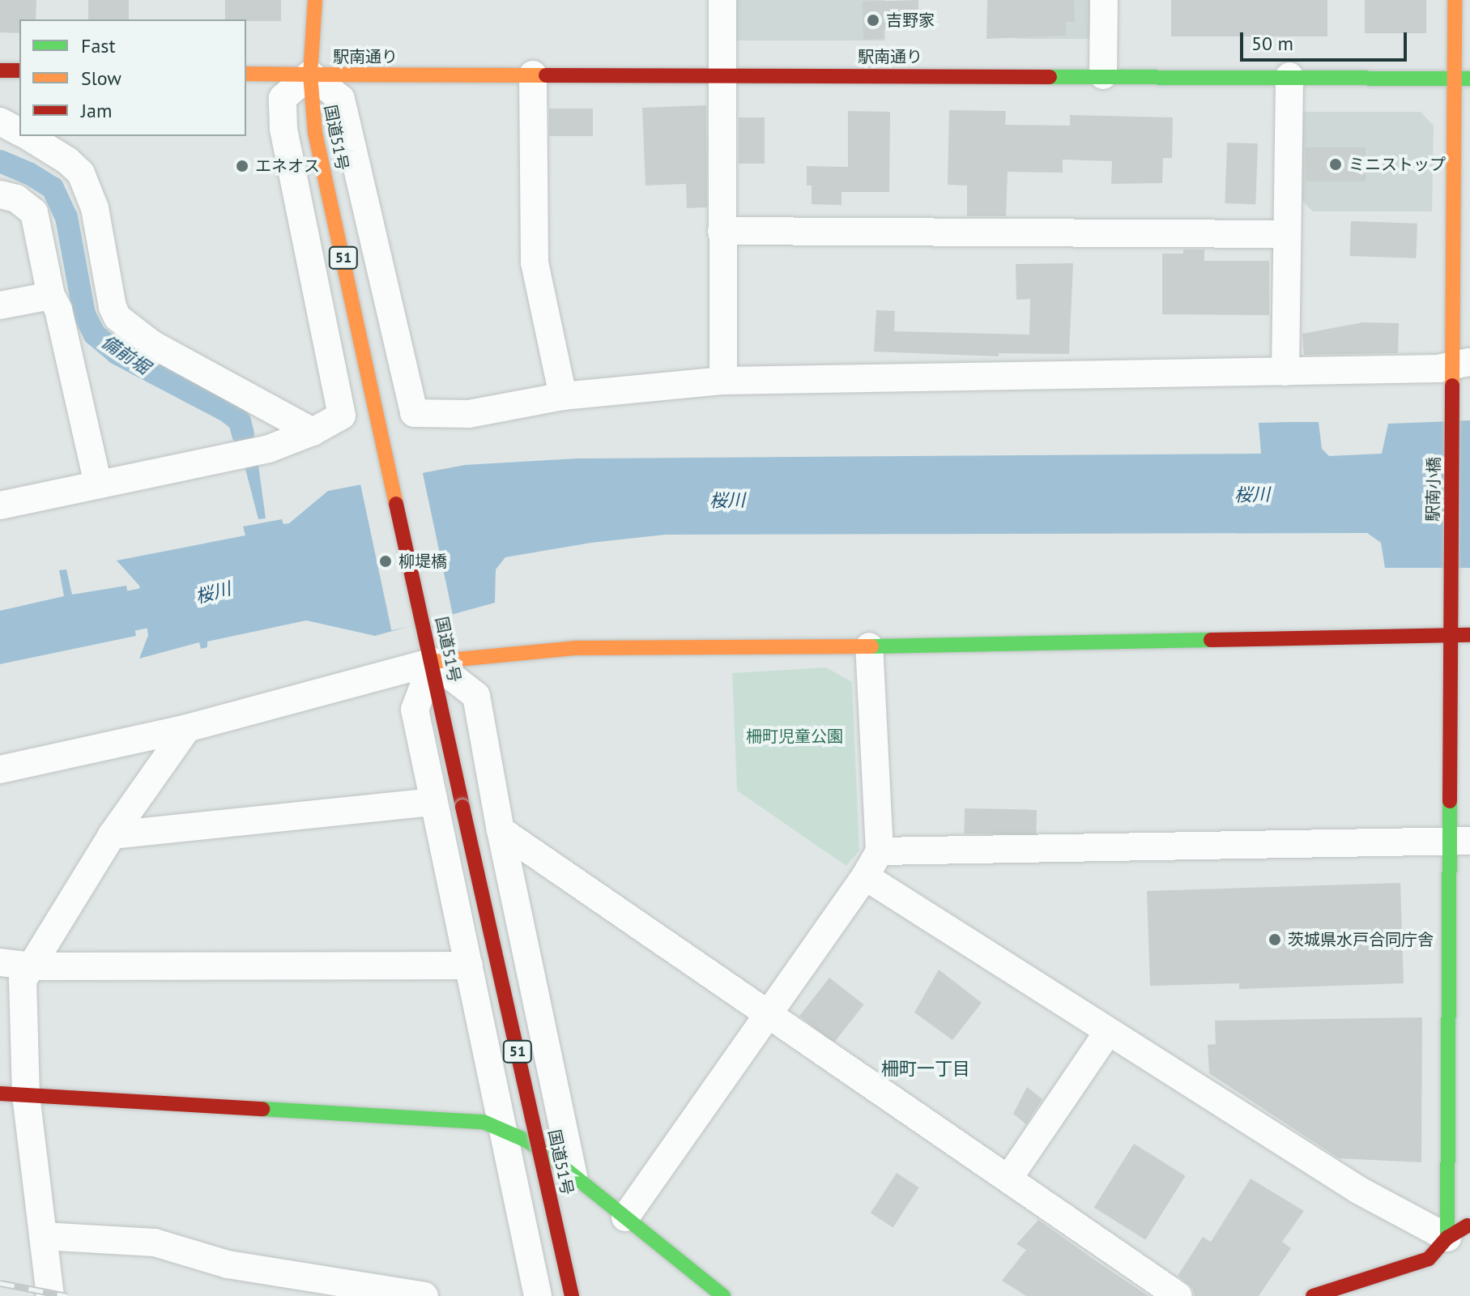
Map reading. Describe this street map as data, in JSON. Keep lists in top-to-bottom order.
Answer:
{
  "streets": {
    "main road": [
      "駅南通り",
      "国道51号",
      "51",
      "駅南小橋"
    ]
  },
  "crossings": [
    ["駅南通り", "国道51号"],
    ["駅南通り", "駅南小橋"]
  ],
  "districts": ["柵町一丁目"],
  "water": ["備前堀", "桜川"],
  "parks": ["柵町児童公園"],
  "places": [
    "吉野家",
    "ミニストップ",
    "エネオス",
    "柳堤橋",
    "茨城県水戸合同庁舎"
  ],
  "legend": ["Fast", "Slow", "Jam"],
  "scale_bar": "50 m"
}
